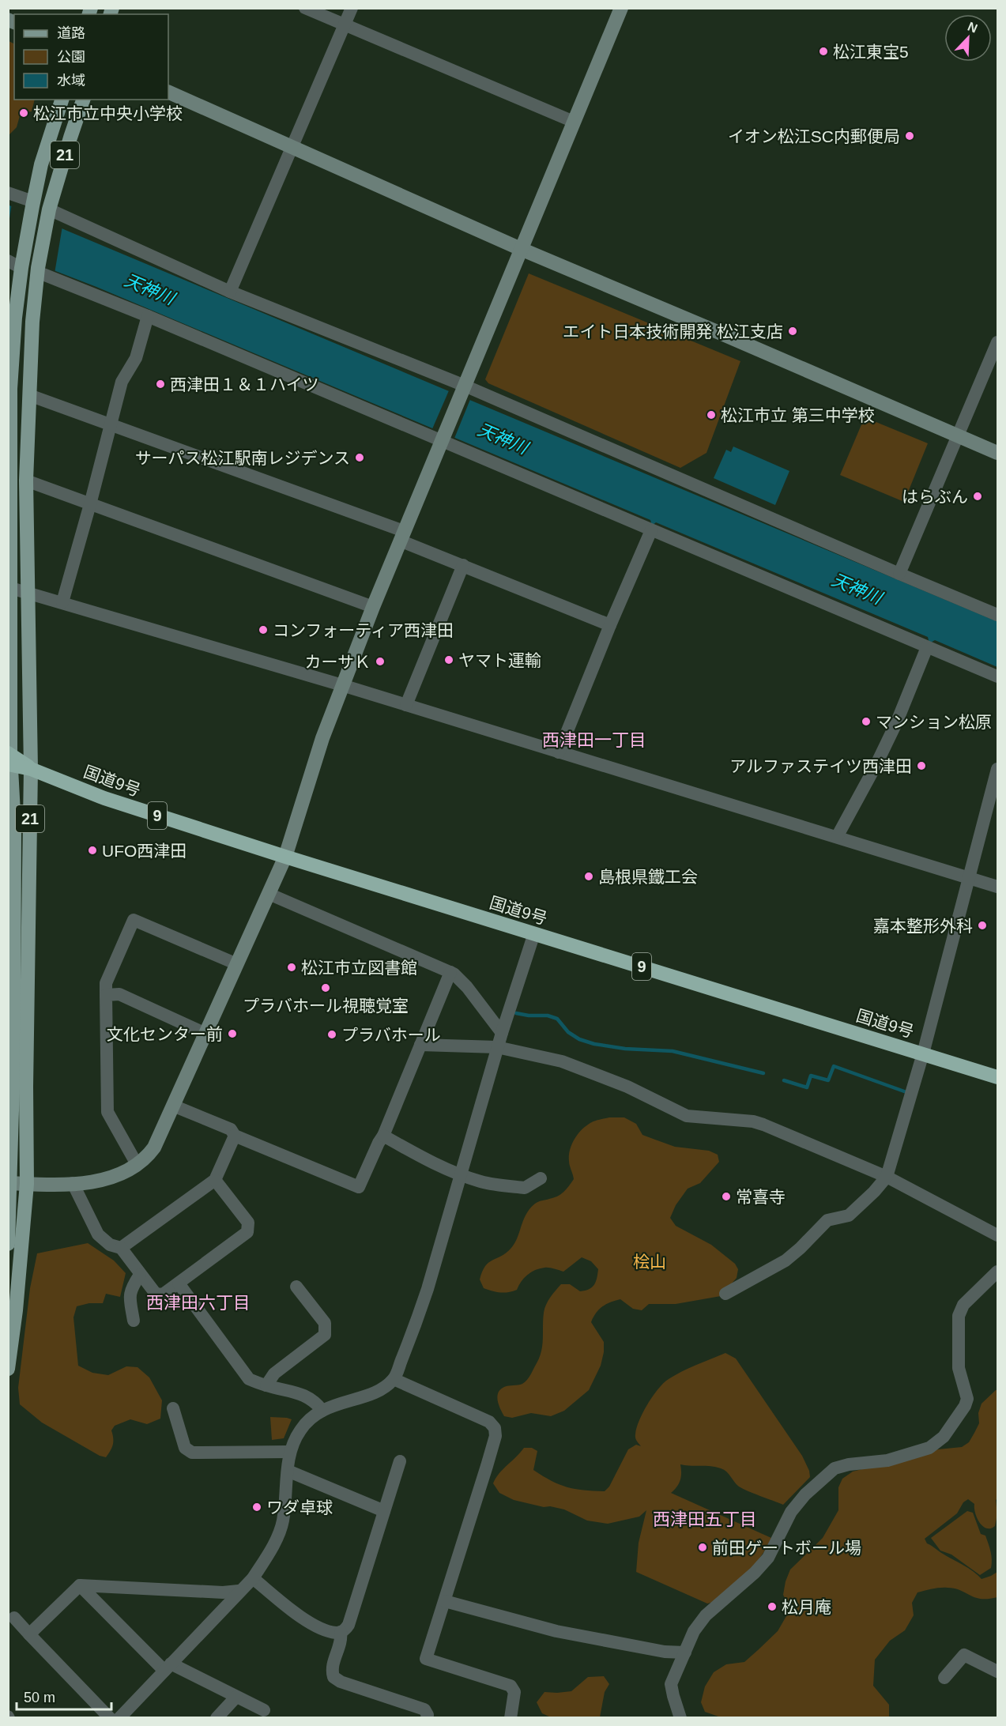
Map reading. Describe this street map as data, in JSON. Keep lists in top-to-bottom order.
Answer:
{
  "streets": {
    "highway": ["国道9号", "9"],
    "main road": ["21"]
  },
  "crossings": [
    ["21", "国道9号"]
  ],
  "districts": ["西津田一丁目", "西津田六丁目", "西津田五丁目"],
  "water": ["天神川"],
  "parks": ["桧山"],
  "places": [
    "松江東宝5",
    "松江市立中央小学校",
    "イオン松江SC内郵便局",
    "エイト日本技術開発 松江支店",
    "西津田１＆１ハイツ",
    "松江市立 第三中学校",
    "サーパス松江駅南レジデンス",
    "はらぶん",
    "コンフォーティア西津田",
    "ヤマト運輸",
    "カーサＫ",
    "マンション松原",
    "アルファステイツ西津田",
    "UFO西津田",
    "島根県鐵工会",
    "嘉本整形外科",
    "松江市立図書館",
    "プラバホール視聴覚室",
    "文化センター前",
    "プラバホール",
    "常喜寺",
    "ワダ卓球",
    "前田ゲートボール場",
    "松月庵"
  ],
  "legend": ["道路", "公園", "水域"],
  "scale_bar": "50 m",
  "north": "top right"
}
